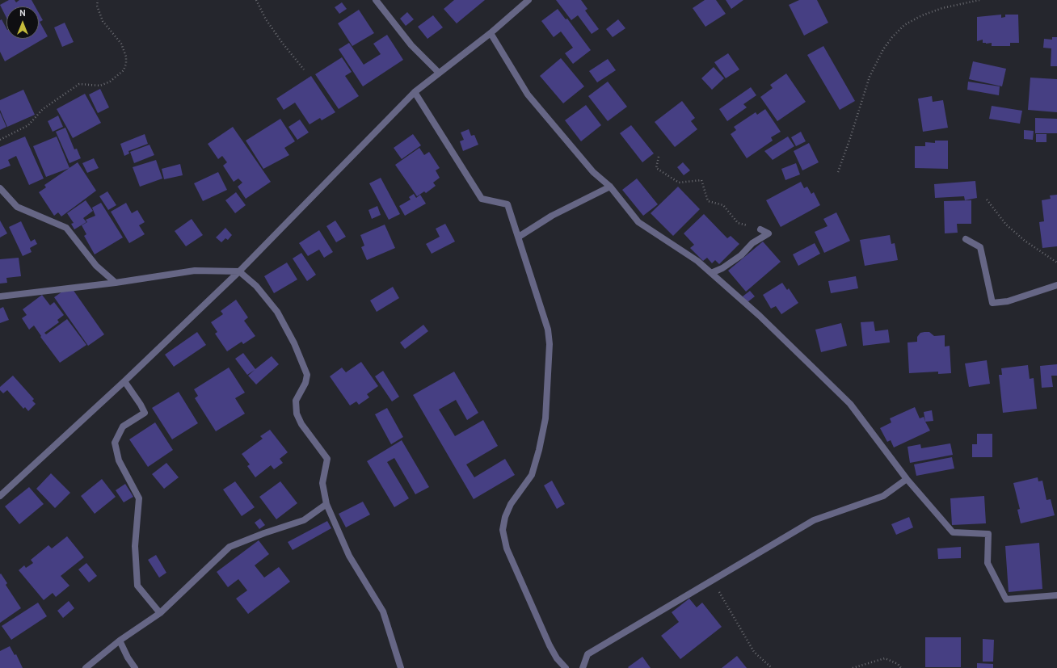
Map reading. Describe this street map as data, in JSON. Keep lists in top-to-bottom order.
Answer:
{
  "north": "top"
}
